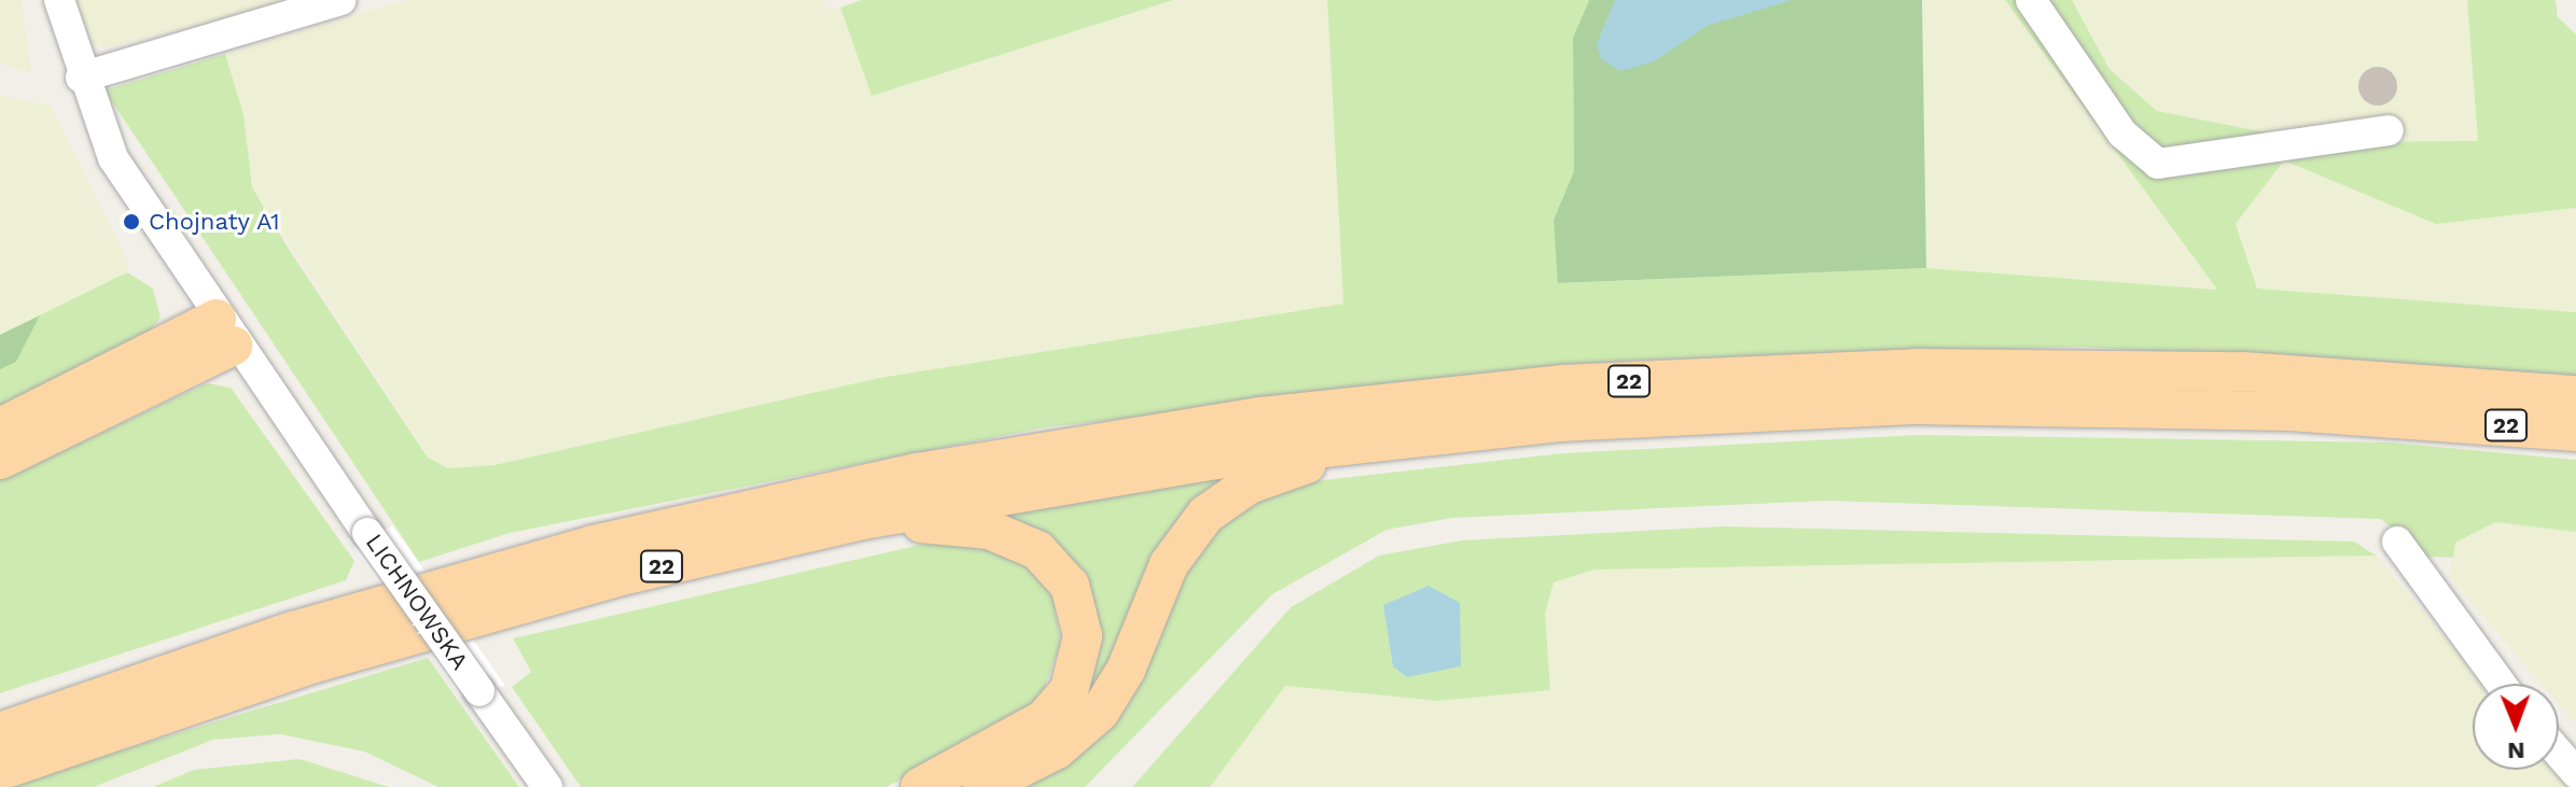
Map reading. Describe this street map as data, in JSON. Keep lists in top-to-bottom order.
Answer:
{
  "streets": {
    "main road": ["22"],
    "street": ["LICHNOWSKA"]
  },
  "places": ["Chojnaty A1"],
  "north": "bottom"
}
